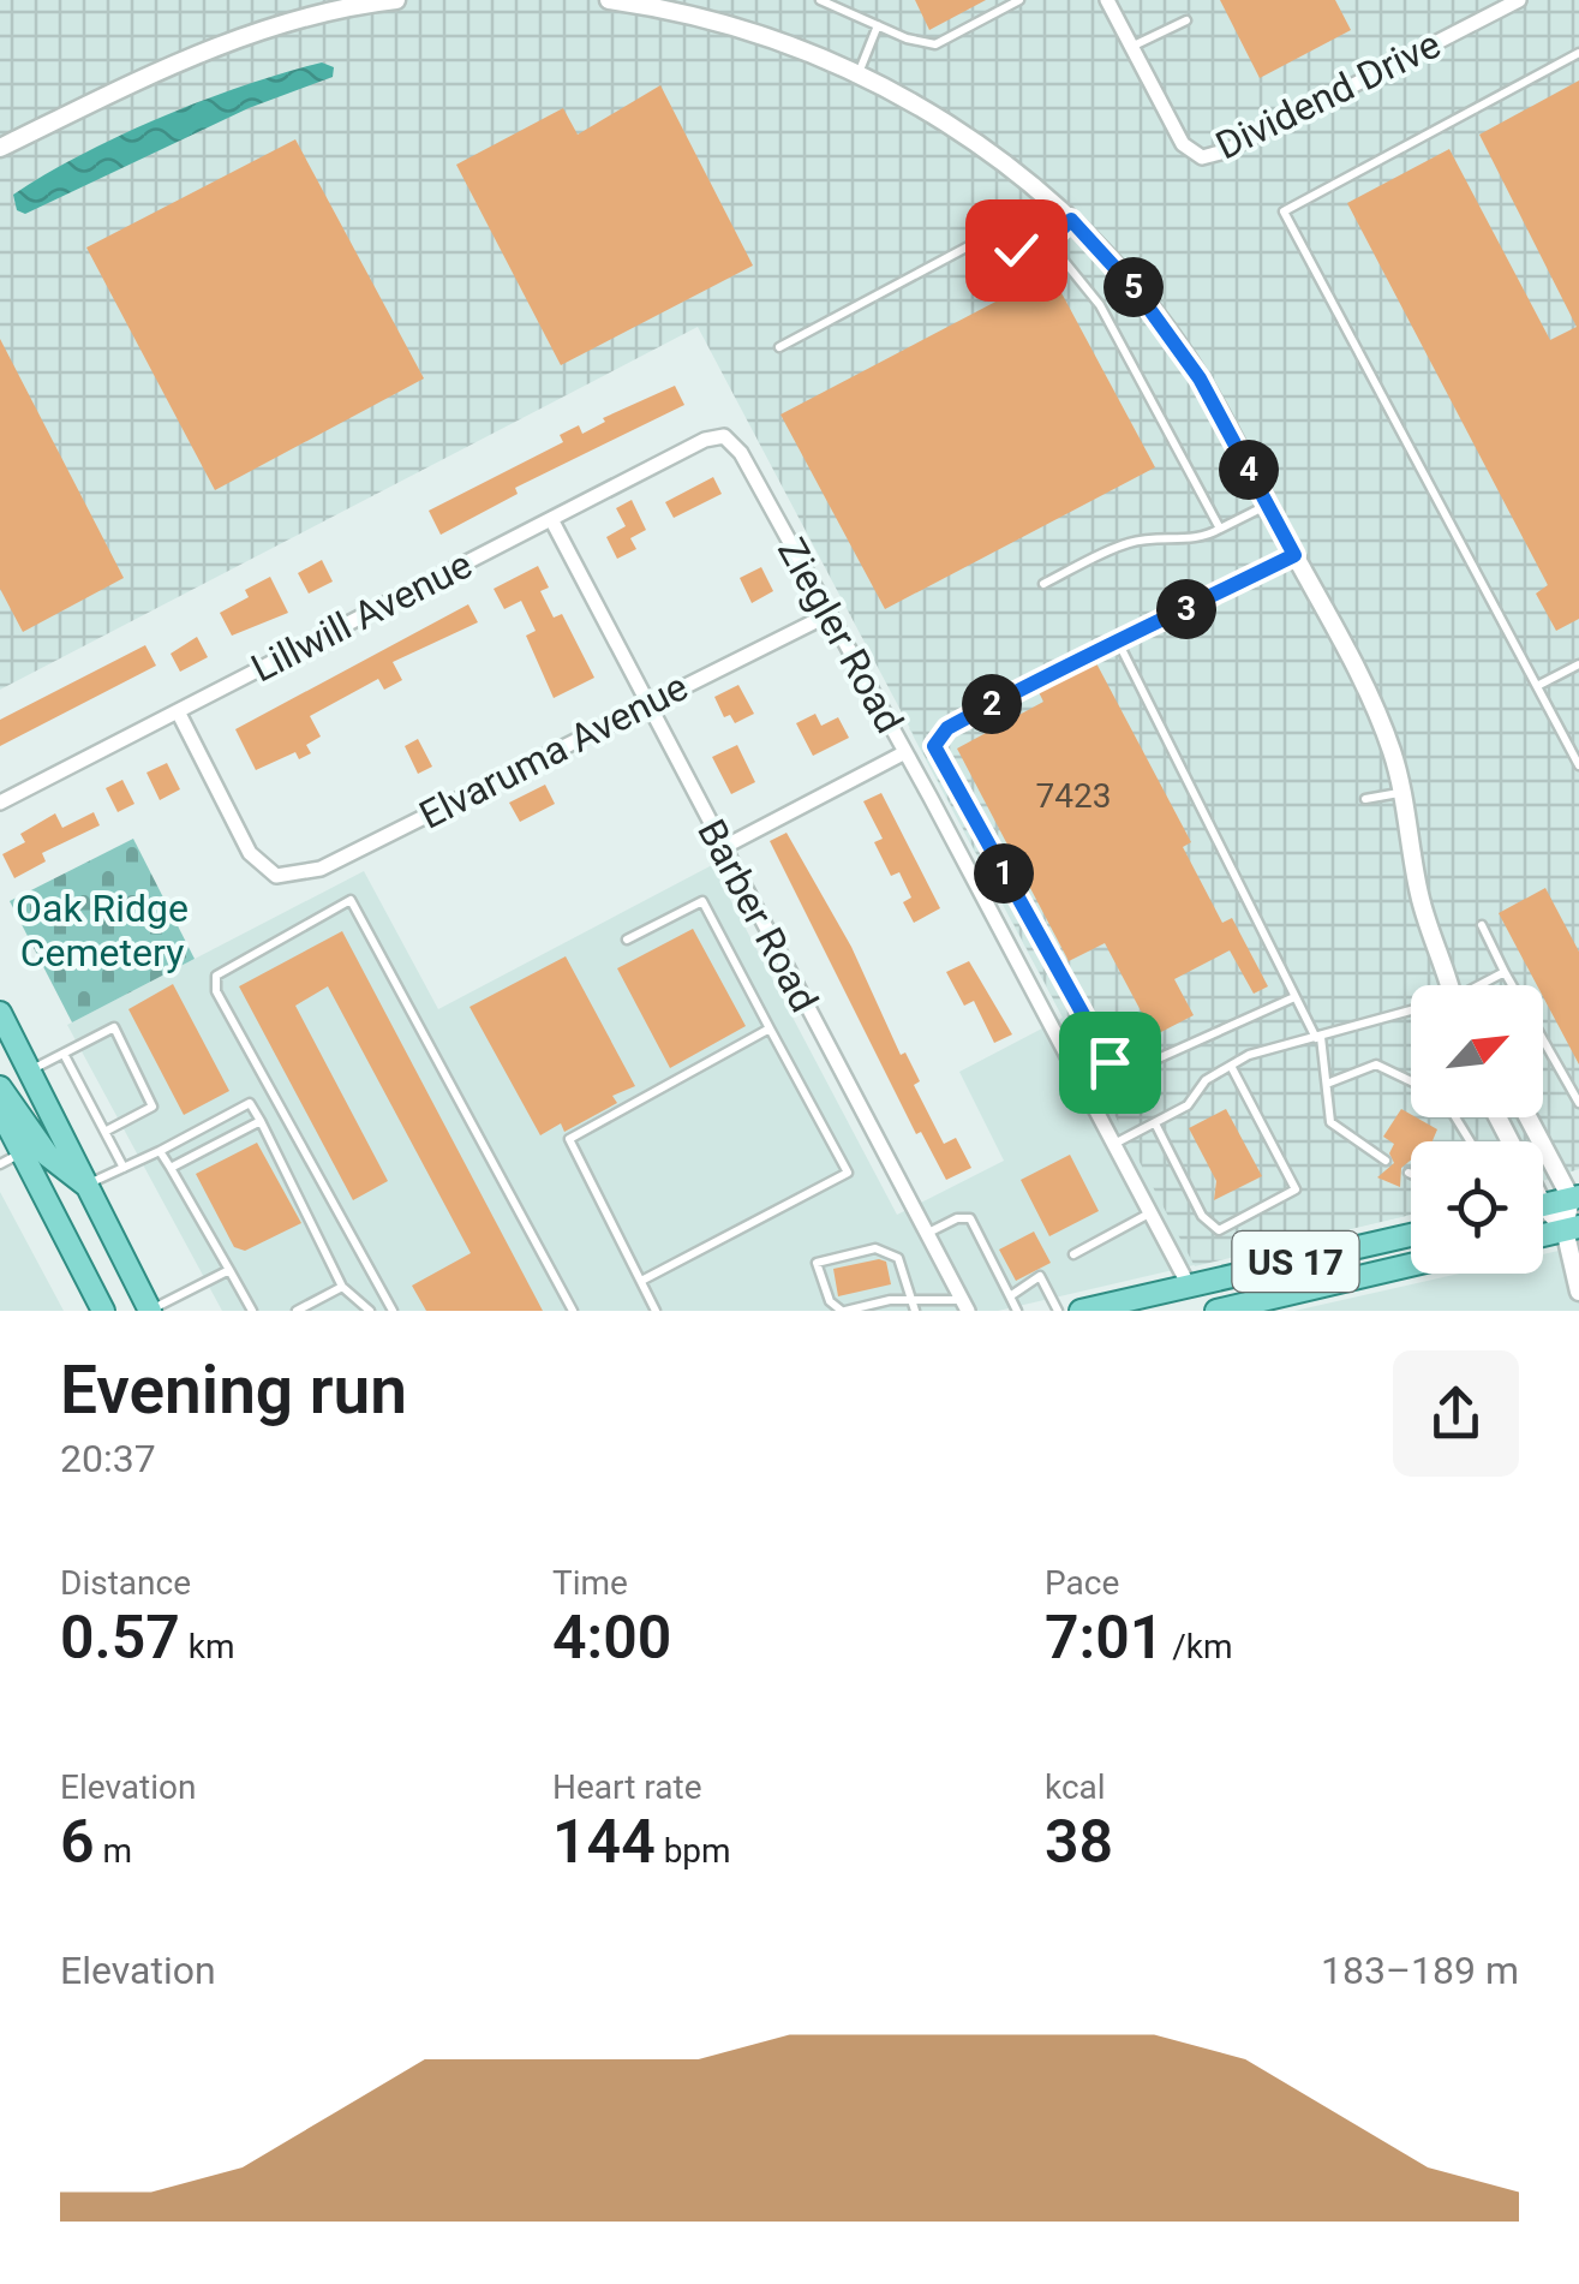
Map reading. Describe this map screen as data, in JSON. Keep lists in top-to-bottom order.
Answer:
{
  "streets": {
    "main road": ["US 17"],
    "street": [
      "Dividend Drive",
      "Lillwill Avenue",
      "Ziegler Road",
      "Elvaruma Avenue",
      "Barber Road"
    ]
  },
  "crossings": [
    ["Lillwill Avenue", "Ziegler Road"],
    ["Lillwill Avenue", "Elvaruma Avenue"],
    ["Lillwill Avenue", "Barber Road"],
    ["Ziegler Road", "Elvaruma Avenue"],
    ["Ziegler Road", "US 17"],
    ["Elvaruma Avenue", "Barber Road"]
  ],
  "parks": ["Oak Ridge Cemetery"],
  "house_numbers": ["7423"],
  "north": "top right",
  "page": {
    "pins": [
      "5",
      "4",
      "3",
      "2",
      "1"
    ],
    "heading": ["Evening run", "20:37"],
    "stats": [
      ["Distance", "0.57 km"],
      ["Time", "4:00"],
      ["Pace", "7:01 /km"],
      ["Elevation", "6 m"],
      ["Heart rate", "144 bpm"],
      ["kcal", "38"]
    ],
    "chart": ["Elevation", "183–189 m"]
  }
}
